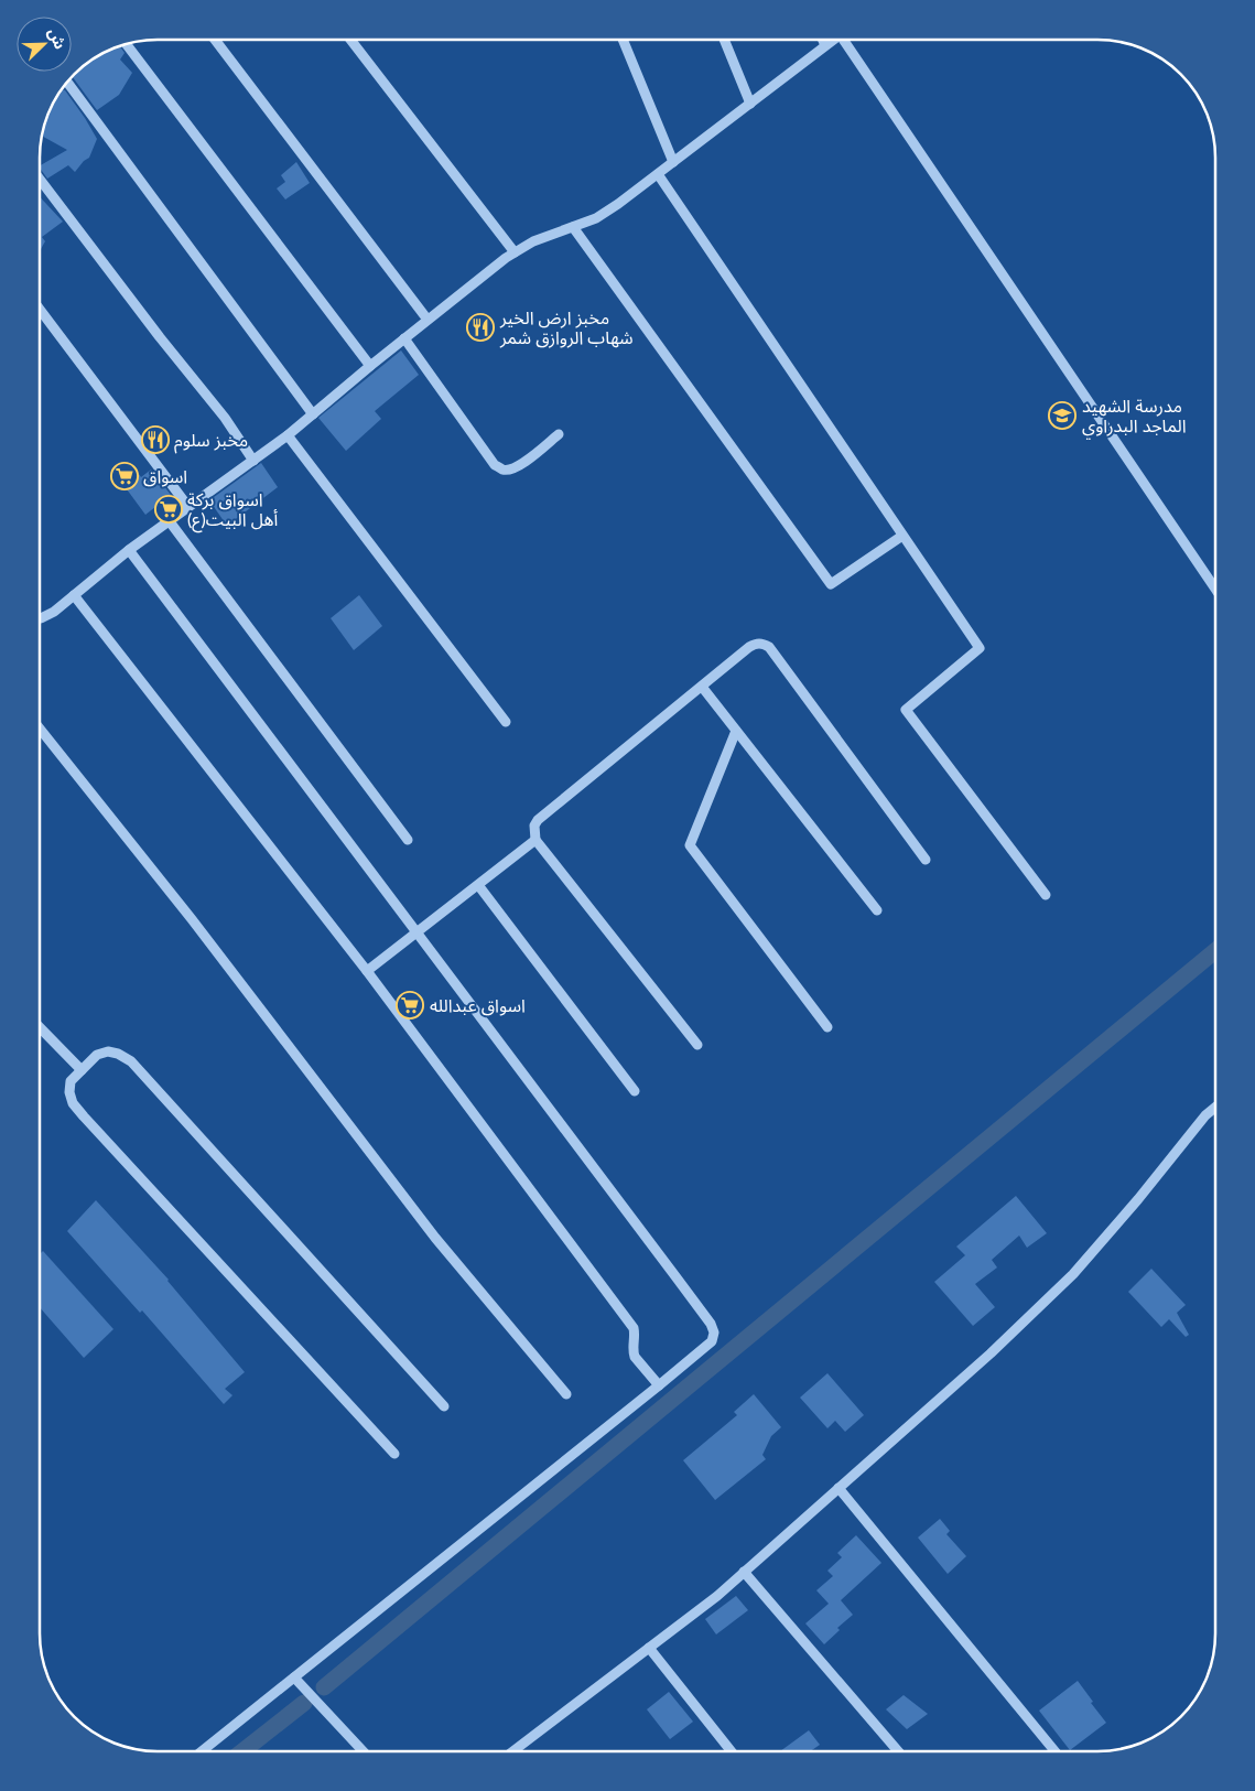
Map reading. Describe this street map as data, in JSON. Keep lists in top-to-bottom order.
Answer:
{
  "places": {
    "restaurant": ["مخبز ارض الخير شهاب الروازق شمر", "مخبز سلوم"],
    "school or university": ["مدرسة الشهيد الماجد البدراوي"],
    "supermarket": ["اسواق", "اسواق بركة أهل البيت(ع)", "اسواق عبدالله"]
  },
  "north": "top right"
}
